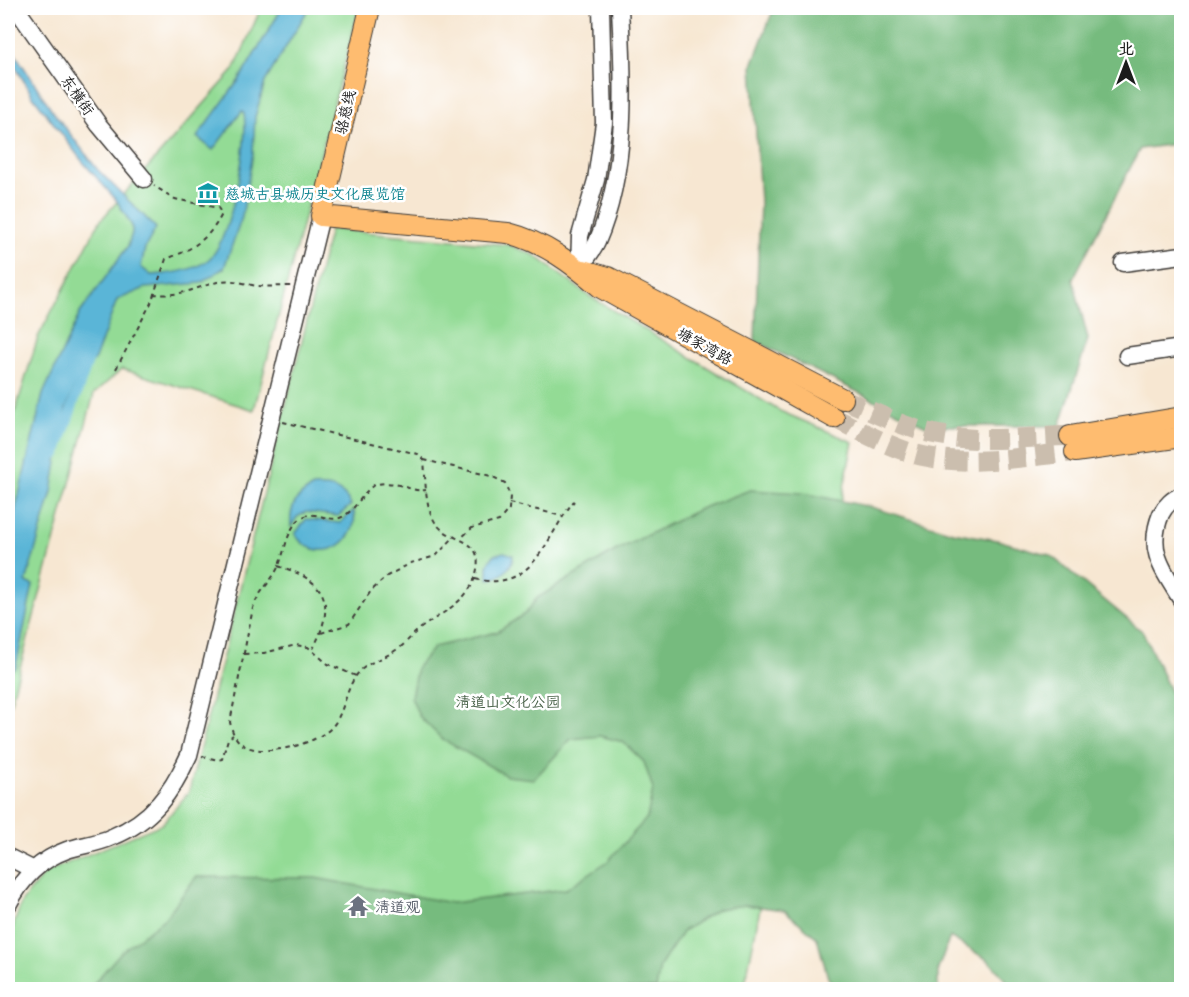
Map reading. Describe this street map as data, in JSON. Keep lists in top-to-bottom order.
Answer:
{
  "streets": {
    "main road": ["骆慈线", "塘家湾路"],
    "street": ["东横街"]
  },
  "crossings": [
    ["骆慈线", "塘家湾路"]
  ],
  "parks": ["清道山文化公园"],
  "places": {
    "museum": ["慈城古县城历史文化展览馆"],
    "temple": ["清道观"]
  },
  "north": "top"
}
